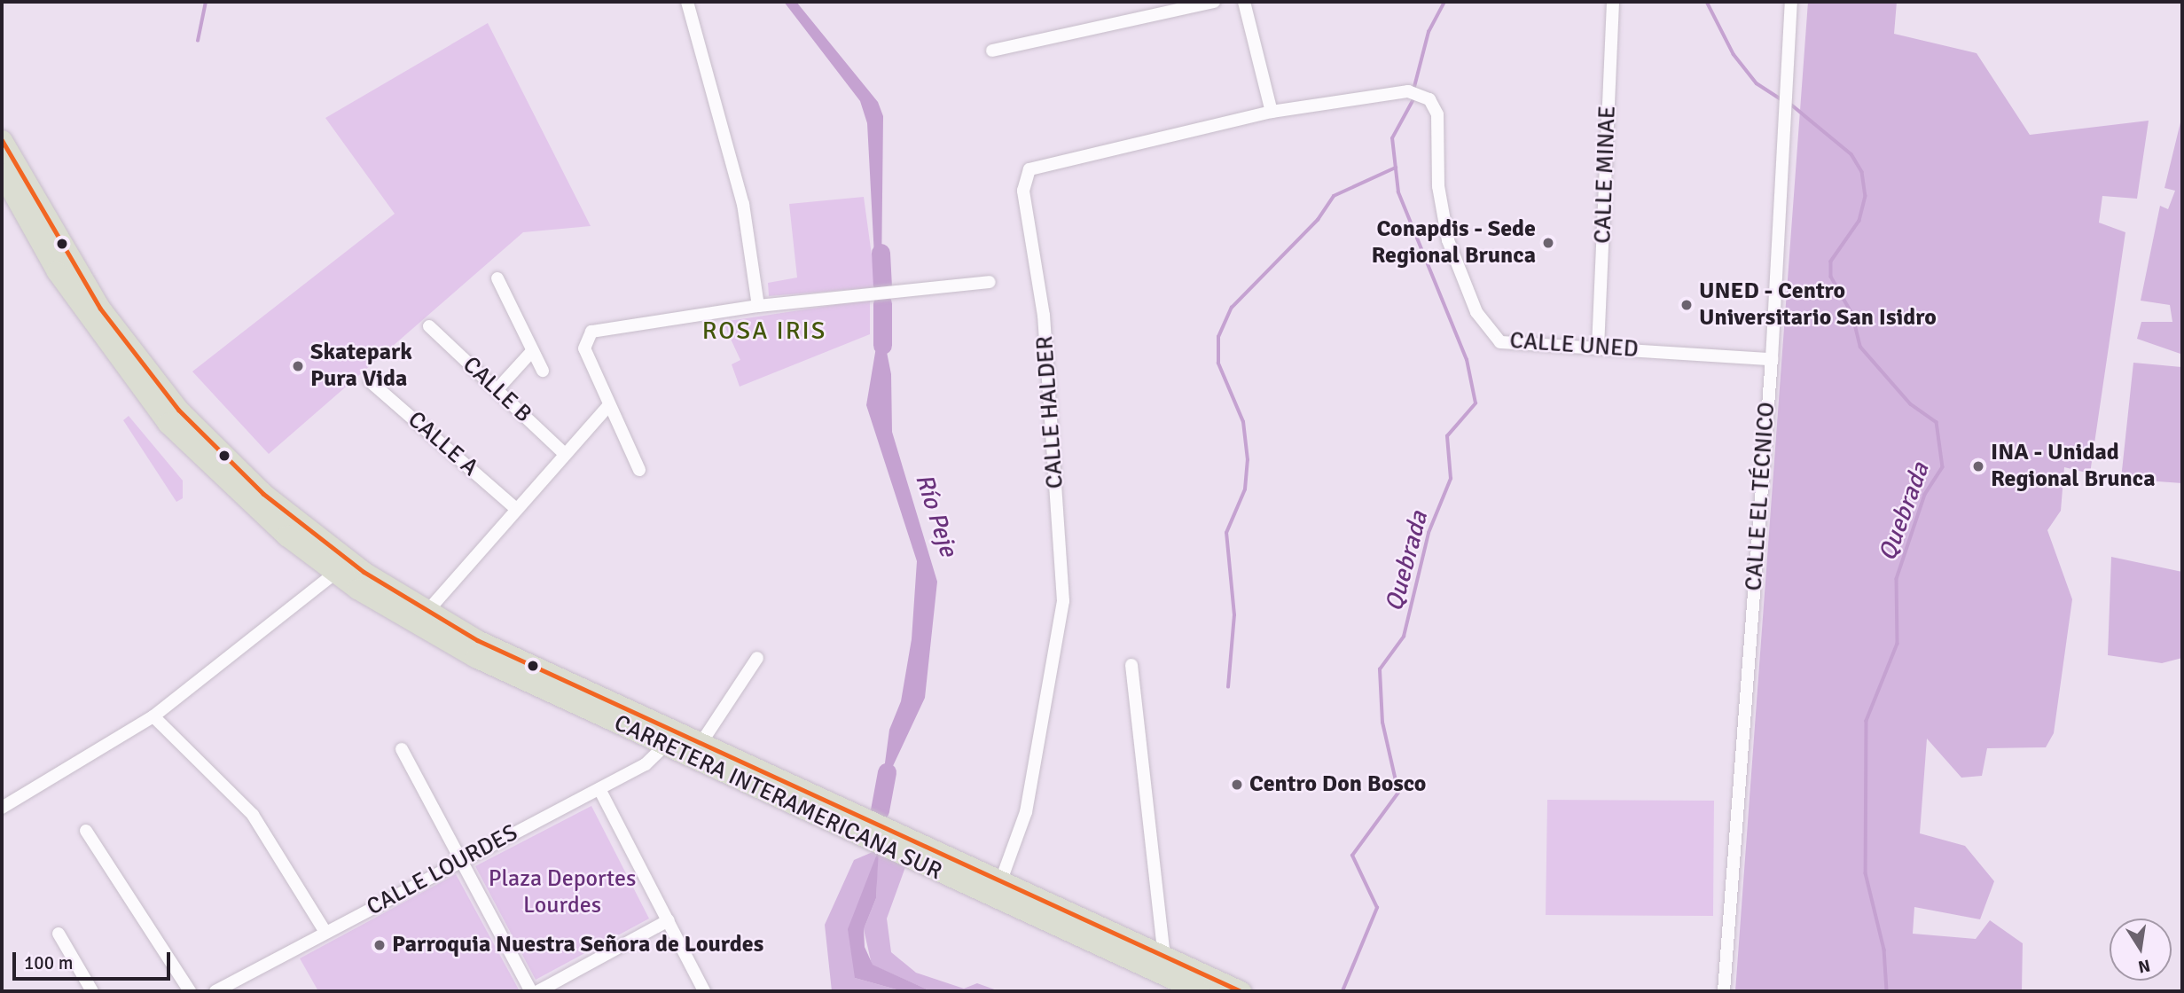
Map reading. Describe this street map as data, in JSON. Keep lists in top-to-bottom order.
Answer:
{
  "streets": {
    "highway": ["CARRETERA INTERAMERICANA SUR"],
    "street": [
      "CALLE MINAE",
      "CALLE UNED",
      "CALLE B",
      "CALLE HALDER",
      "CALLE A",
      "CALLE EL TÉCNICO",
      "CALLE LOURDES"
    ]
  },
  "crossings": [
    ["CALLE MINAE", "CALLE UNED"],
    ["CALLE UNED", "CALLE HALDER"],
    ["CALLE UNED", "CALLE EL TÉCNICO"],
    ["CALLE HALDER", "CARRETERA INTERAMERICANA SUR"],
    ["CARRETERA INTERAMERICANA SUR", "CALLE LOURDES"]
  ],
  "districts": ["ROSA IRIS"],
  "water": ["Quebrada", "Río Peje"],
  "parks": ["Plaza Deportes Lourdes"],
  "places": [
    "Conapdis - Sede Regional Brunca",
    "UNED - Centro Universitario San Isidro",
    "Skatepark Pura Vida",
    "INA - Unidad Regional Brunca",
    "Centro Don Bosco",
    "Parroquia Nuestra Señora de Lourdes"
  ],
  "scale_bar": "100 m",
  "north": "bottom"
}
